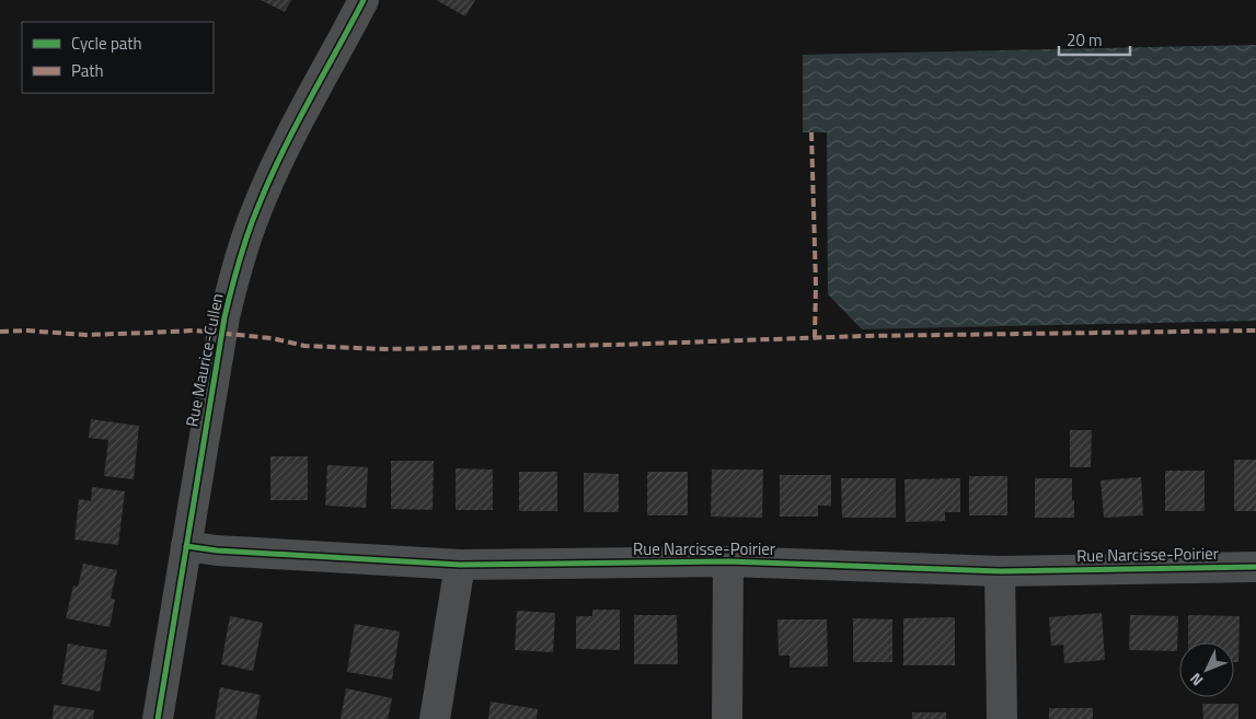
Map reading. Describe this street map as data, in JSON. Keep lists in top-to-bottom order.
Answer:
{
  "streets": {
    "street": ["Rue Maurice-Cullen", "Rue Narcisse-Poirier"]
  },
  "crossings": [
    ["Rue Maurice-Cullen", "Rue Narcisse-Poirier"]
  ],
  "legend": ["Cycle path", "Path"],
  "scale_bar": "20 m",
  "north": "bottom left"
}
